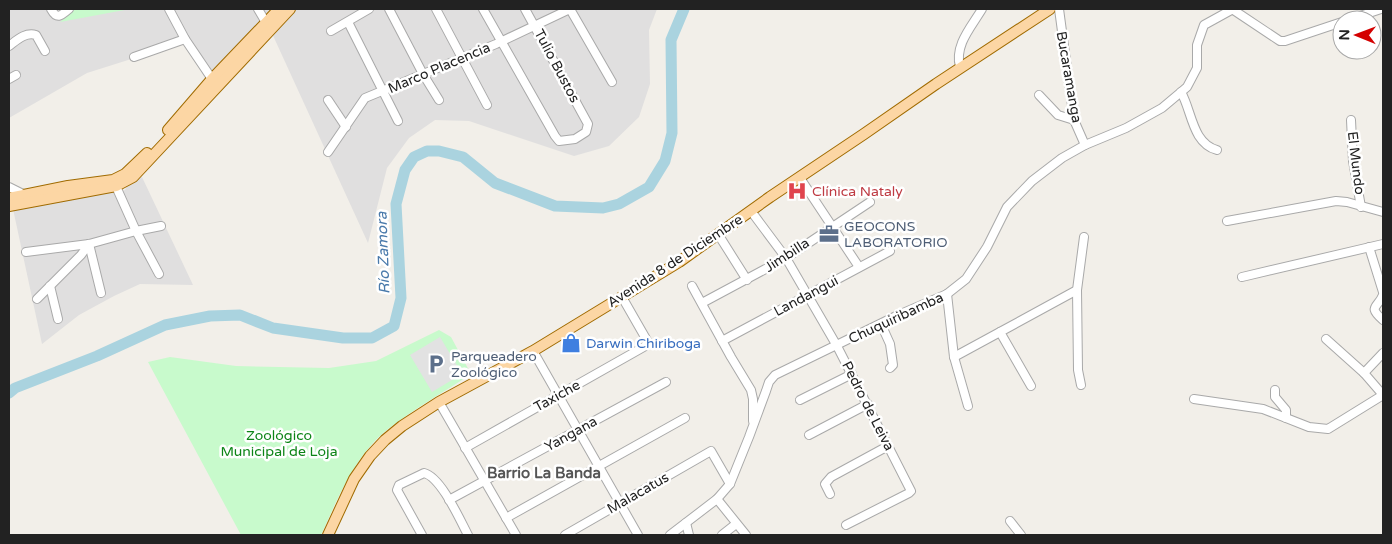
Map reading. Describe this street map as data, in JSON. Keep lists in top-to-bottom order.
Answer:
{
  "streets": {
    "main road": ["Avenida 8 de Diciembre"],
    "street": [
      "Tulio Bustos",
      "Marco Placencia",
      "Bucaramanga",
      "El Mundo",
      "Jimbilla",
      "Landangui",
      "Chuquiribamba",
      "Taxiche",
      "Pedro de Leiva",
      "Yangana",
      "Malacatus"
    ]
  },
  "crossings": [
    ["Tulio Bustos", "Marco Placencia"],
    ["Bucaramanga", "Chuquiribamba"],
    ["Jimbilla", "Pedro de Leiva"],
    ["Avenida 8 de Diciembre", "Taxiche"],
    ["Avenida 8 de Diciembre", "Pedro de Leiva"],
    ["Landangui", "Pedro de Leiva"],
    ["Chuquiribamba", "Pedro de Leiva"],
    ["Chuquiribamba", "Malacatus"]
  ],
  "districts": ["Barrio La Banda"],
  "water": ["Río Zamora"],
  "parks": ["Zoológico Municipal de Loja"],
  "places": {
    "hospital": ["Clínica Nataly"],
    "office": ["GEOCONS LABORATORIO"],
    "shop": ["Darwin Chiriboga"],
    "parking": ["Parqueadero Zoológico"]
  },
  "north": "left"
}
